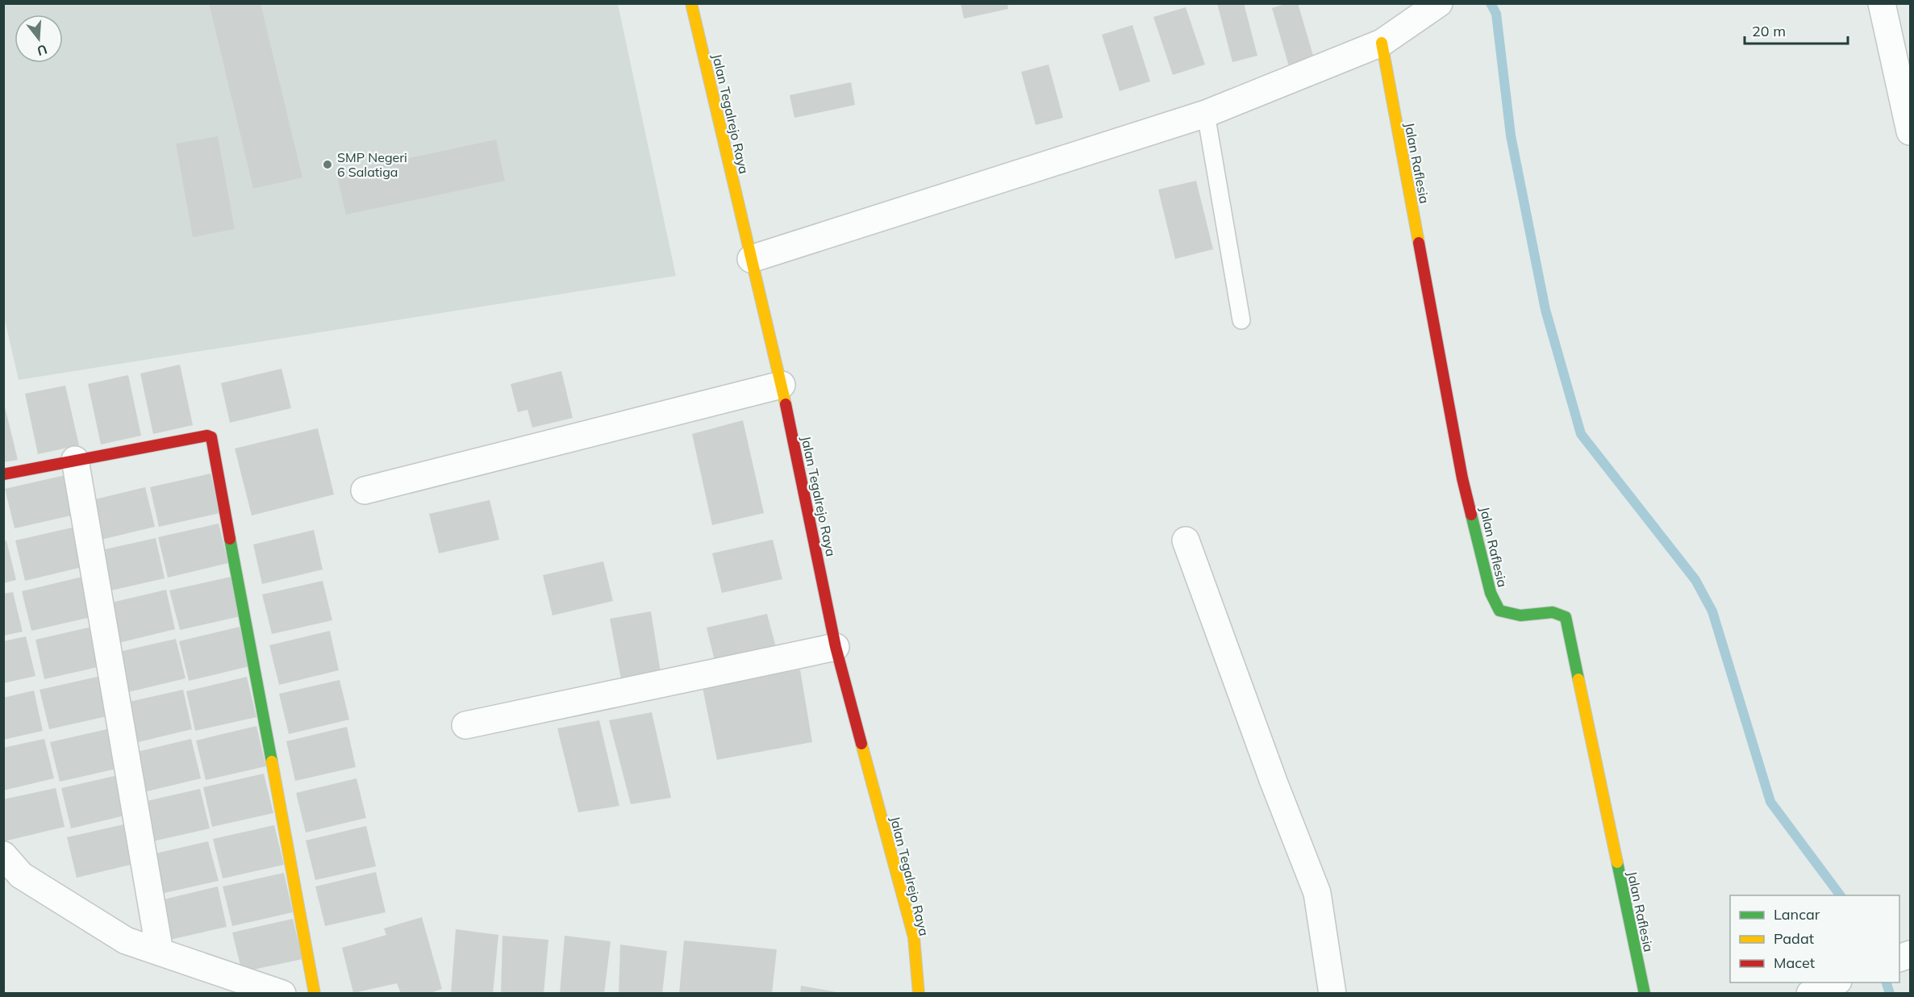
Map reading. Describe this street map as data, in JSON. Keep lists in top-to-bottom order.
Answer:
{
  "streets": {
    "street": ["Jalan Tegalrejo Raya", "Jalan Raflesia"]
  },
  "places": ["SMP Negeri 6 Salatiga"],
  "legend": ["Lancar", "Padat", "Macet"],
  "scale_bar": "20 m",
  "north": "bottom"
}
